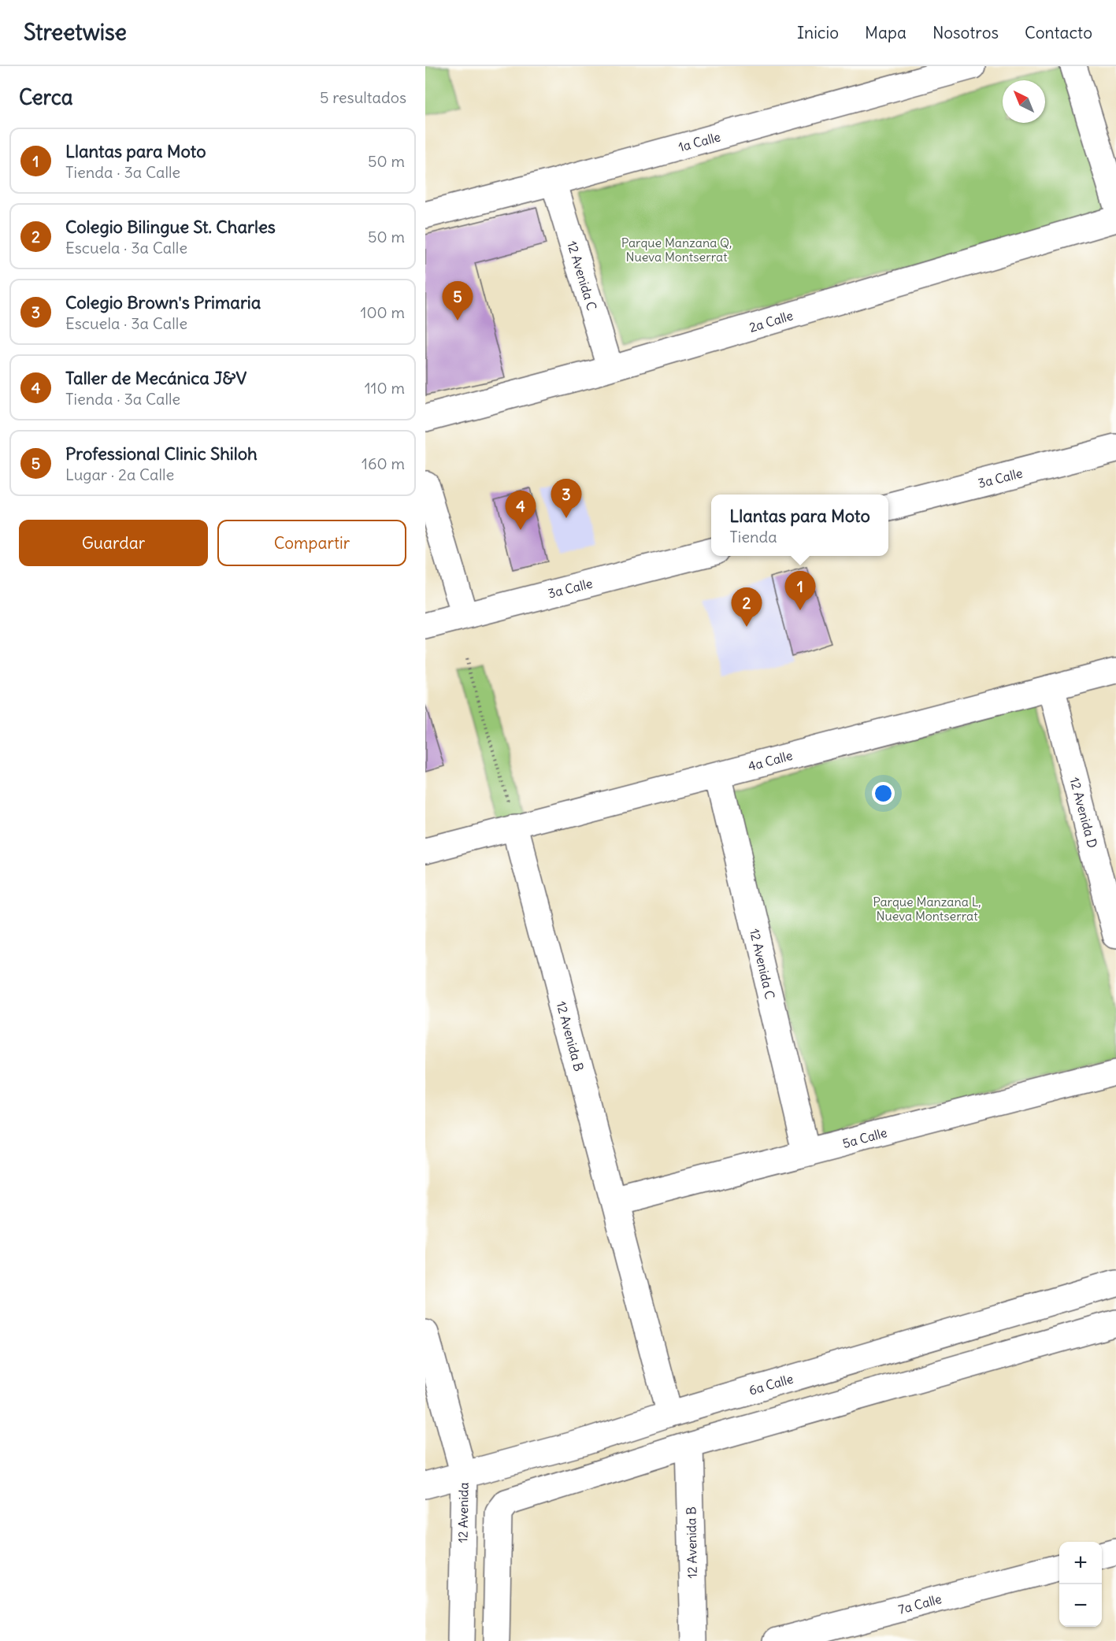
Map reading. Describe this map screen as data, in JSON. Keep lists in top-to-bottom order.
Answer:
{
  "streets": {
    "street": [
      "1a Calle",
      "12 Avenida C",
      "2a Calle",
      "3a Calle",
      "4a Calle",
      "12 Avenida D",
      "12 Avenida B",
      "5a Calle",
      "6a Calle",
      "12 Avenida",
      "7a Calle"
    ]
  },
  "crossings": [
    ["1a Calle", "12 Avenida C"],
    ["12 Avenida C", "2a Calle"],
    ["12 Avenida C", "4a Calle"],
    ["12 Avenida C", "5a Calle"],
    ["4a Calle", "12 Avenida D"],
    ["4a Calle", "12 Avenida B"],
    ["12 Avenida B", "5a Calle"],
    ["12 Avenida B", "6a Calle"],
    ["6a Calle", "12 Avenida"]
  ],
  "parks": ["Parque Manzana Q, Nueva Montserrat", "Parque Manzana L, Nueva Montserrat"],
  "north": "top left",
  "page": {
    "header": "Streetwise",
    "nav": [
      "Inicio",
      "Mapa",
      "Nosotros",
      "Contacto"
    ],
    "heading": ["Cerca", "5 resultados"],
    "list": [
      {
        "mark": "1",
        "name": "Llantas para Moto",
        "note": "Tienda · 3a Calle",
        "value": "50 m"
      },
      {
        "mark": "2",
        "name": "Colegio Bilingue St. Charles",
        "note": "Escuela · 3a Calle",
        "value": "50 m"
      },
      {
        "mark": "3",
        "name": "Colegio Brown's Primaria",
        "note": "Escuela · 3a Calle",
        "value": "100 m"
      },
      {
        "mark": "4",
        "name": "Taller de Mecánica J&V",
        "note": "Tienda · 3a Calle",
        "value": "110 m"
      },
      {
        "mark": "5",
        "name": "Professional Clinic Shiloh",
        "note": "Lugar · 2a Calle",
        "value": "160 m"
      }
    ],
    "pins": [
      "5",
      "3",
      "4",
      "1",
      "2"
    ],
    "popup": ["Llantas para Moto", "Tienda"],
    "buttons": ["Guardar", "Compartir"],
    "map_buttons": ["+", "−"]
  }
}
